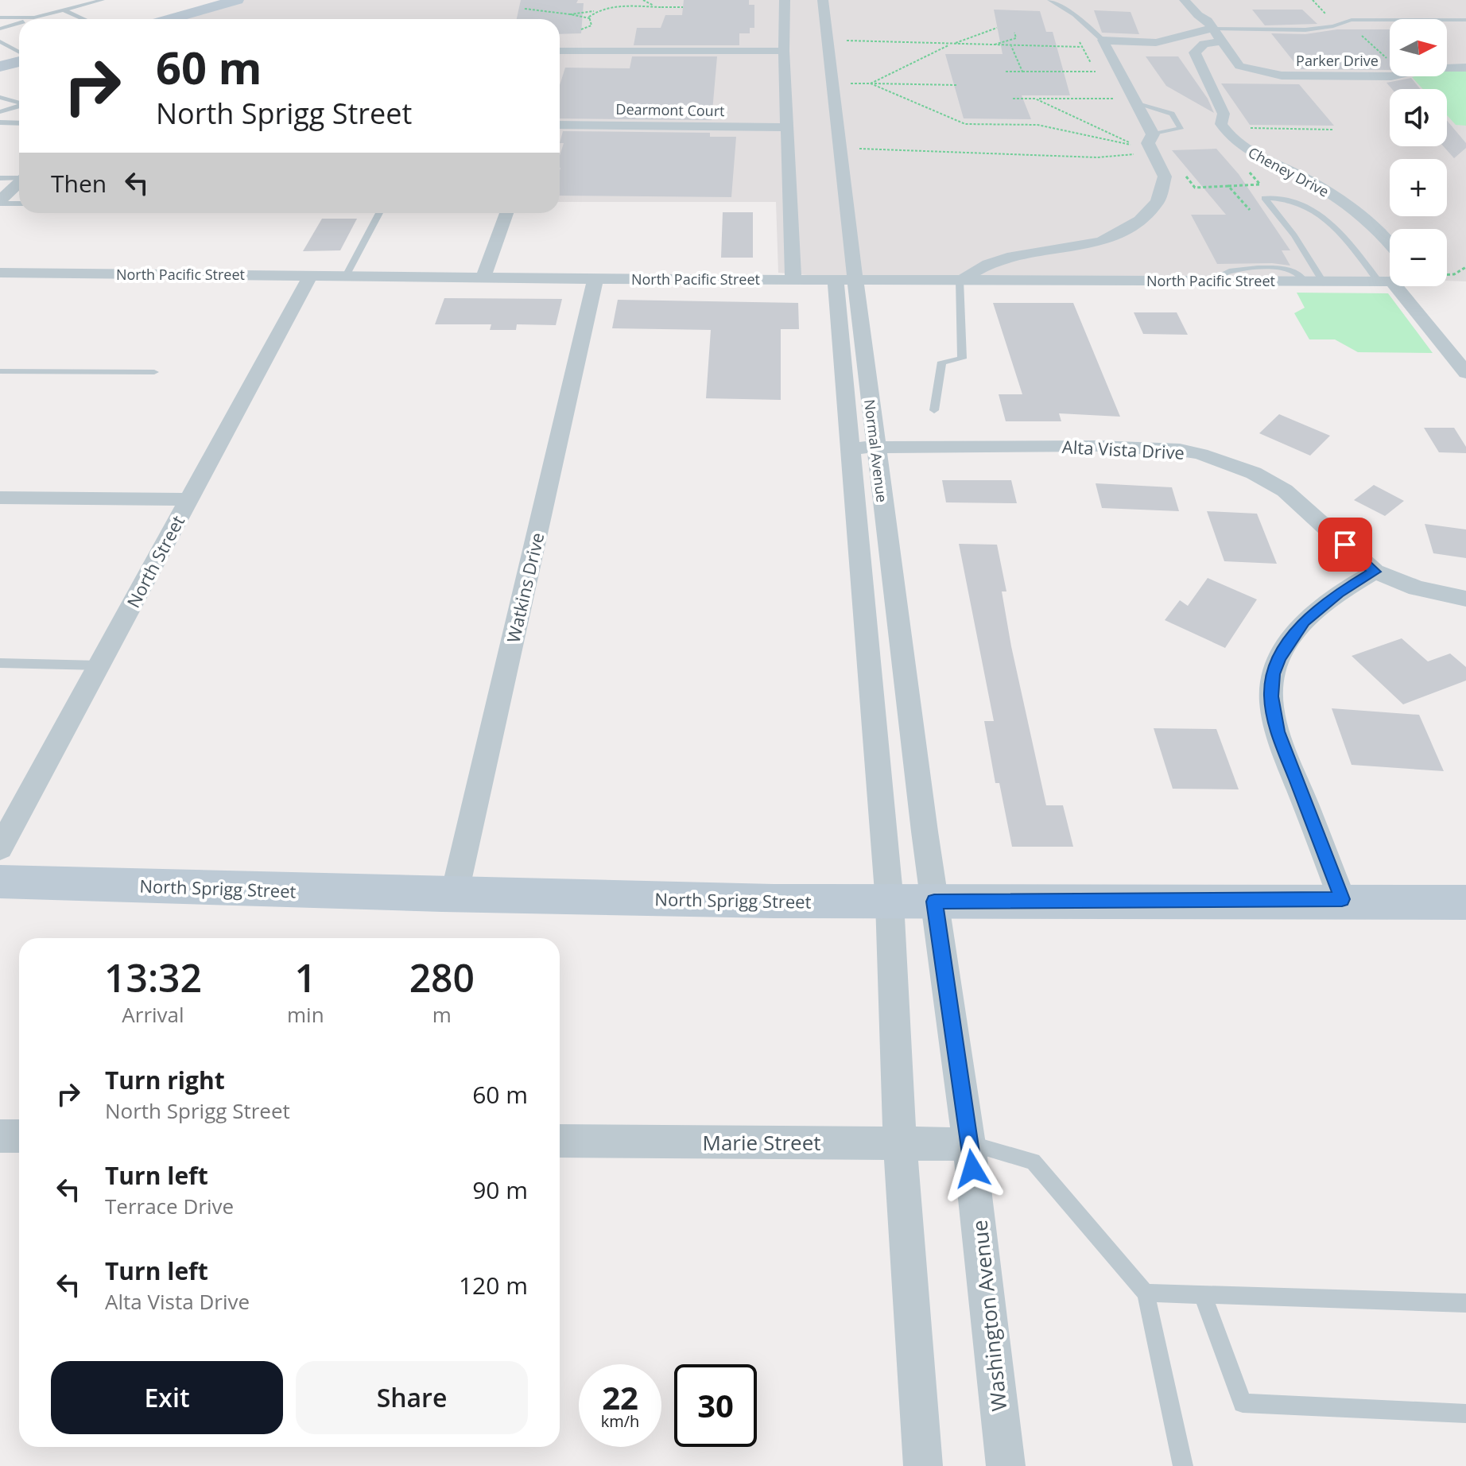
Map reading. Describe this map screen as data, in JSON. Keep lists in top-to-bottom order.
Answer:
{
  "streets": {
    "main road": ["North Sprigg Street"],
    "street": [
      "Parker Drive",
      "Dearmont Court",
      "Cheney Drive",
      "North Pacific Street",
      "Alta Vista Drive",
      "Normal Avenue",
      "North Street",
      "Watkins Drive",
      "Marie Street",
      "Washington Avenue"
    ]
  },
  "crossings": [
    ["Parker Drive", "Cheney Drive"],
    ["North Pacific Street", "Normal Avenue"],
    ["North Pacific Street", "North Street"],
    ["North Pacific Street", "Watkins Drive"],
    ["Alta Vista Drive", "Normal Avenue"],
    ["Normal Avenue", "North Sprigg Street"],
    ["Normal Avenue", "Washington Avenue"],
    ["Watkins Drive", "North Sprigg Street"],
    ["North Sprigg Street", "Washington Avenue"],
    ["Marie Street", "Washington Avenue"]
  ],
  "north": "right",
  "page": {
    "map_buttons": ["+", "−"],
    "turn": ["60 m", "North Sprigg Street"],
    "then": "Then",
    "eta": [
      "13:32",
      "Arrival",
      "1",
      "min",
      "280",
      "m"
    ],
    "list": [
      {
        "name": "Turn right",
        "note": "North Sprigg Street",
        "value": "60 m"
      },
      {
        "name": "Turn left",
        "note": "Terrace Drive",
        "value": "90 m"
      },
      {
        "name": "Turn left",
        "note": "Alta Vista Drive",
        "value": "120 m"
      }
    ],
    "buttons": ["Exit", "Share"],
    "speed": "22 km/h",
    "limit": "30"
  }
}
